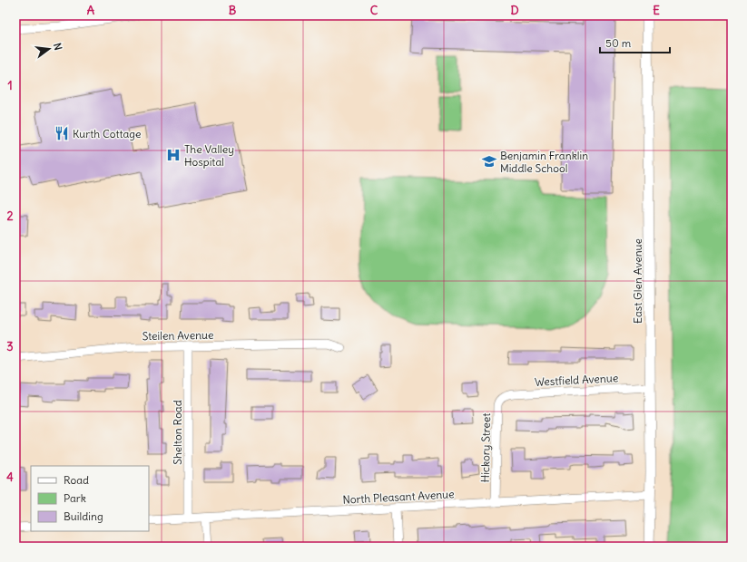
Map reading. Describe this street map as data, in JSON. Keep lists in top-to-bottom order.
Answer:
{
  "streets": {
    "street": [
      "East Glen Avenue",
      "Steilen Avenue",
      "Westfield Avenue",
      "Shelton Road",
      "Hickory Street",
      "North Pleasant Avenue"
    ]
  },
  "crossings": [
    ["East Glen Avenue", "Westfield Avenue"],
    ["East Glen Avenue", "North Pleasant Avenue"],
    ["Steilen Avenue", "Shelton Road"],
    ["Westfield Avenue", "Hickory Street"],
    ["Shelton Road", "North Pleasant Avenue"],
    ["Hickory Street", "North Pleasant Avenue"]
  ],
  "places": {
    "restaurant": ["Kurth Cottage"],
    "hospital": ["The Valley Hospital"],
    "school or university": ["Benjamin Franklin Middle School"]
  },
  "legend": ["Road", "Park", "Building"],
  "scale_bar": "50 m",
  "north": "right",
  "grid": {
    "columns": [
      "A",
      "B",
      "C",
      "D",
      "E"
    ],
    "rows": [
      "1",
      "2",
      "3",
      "4"
    ]
  }
}
